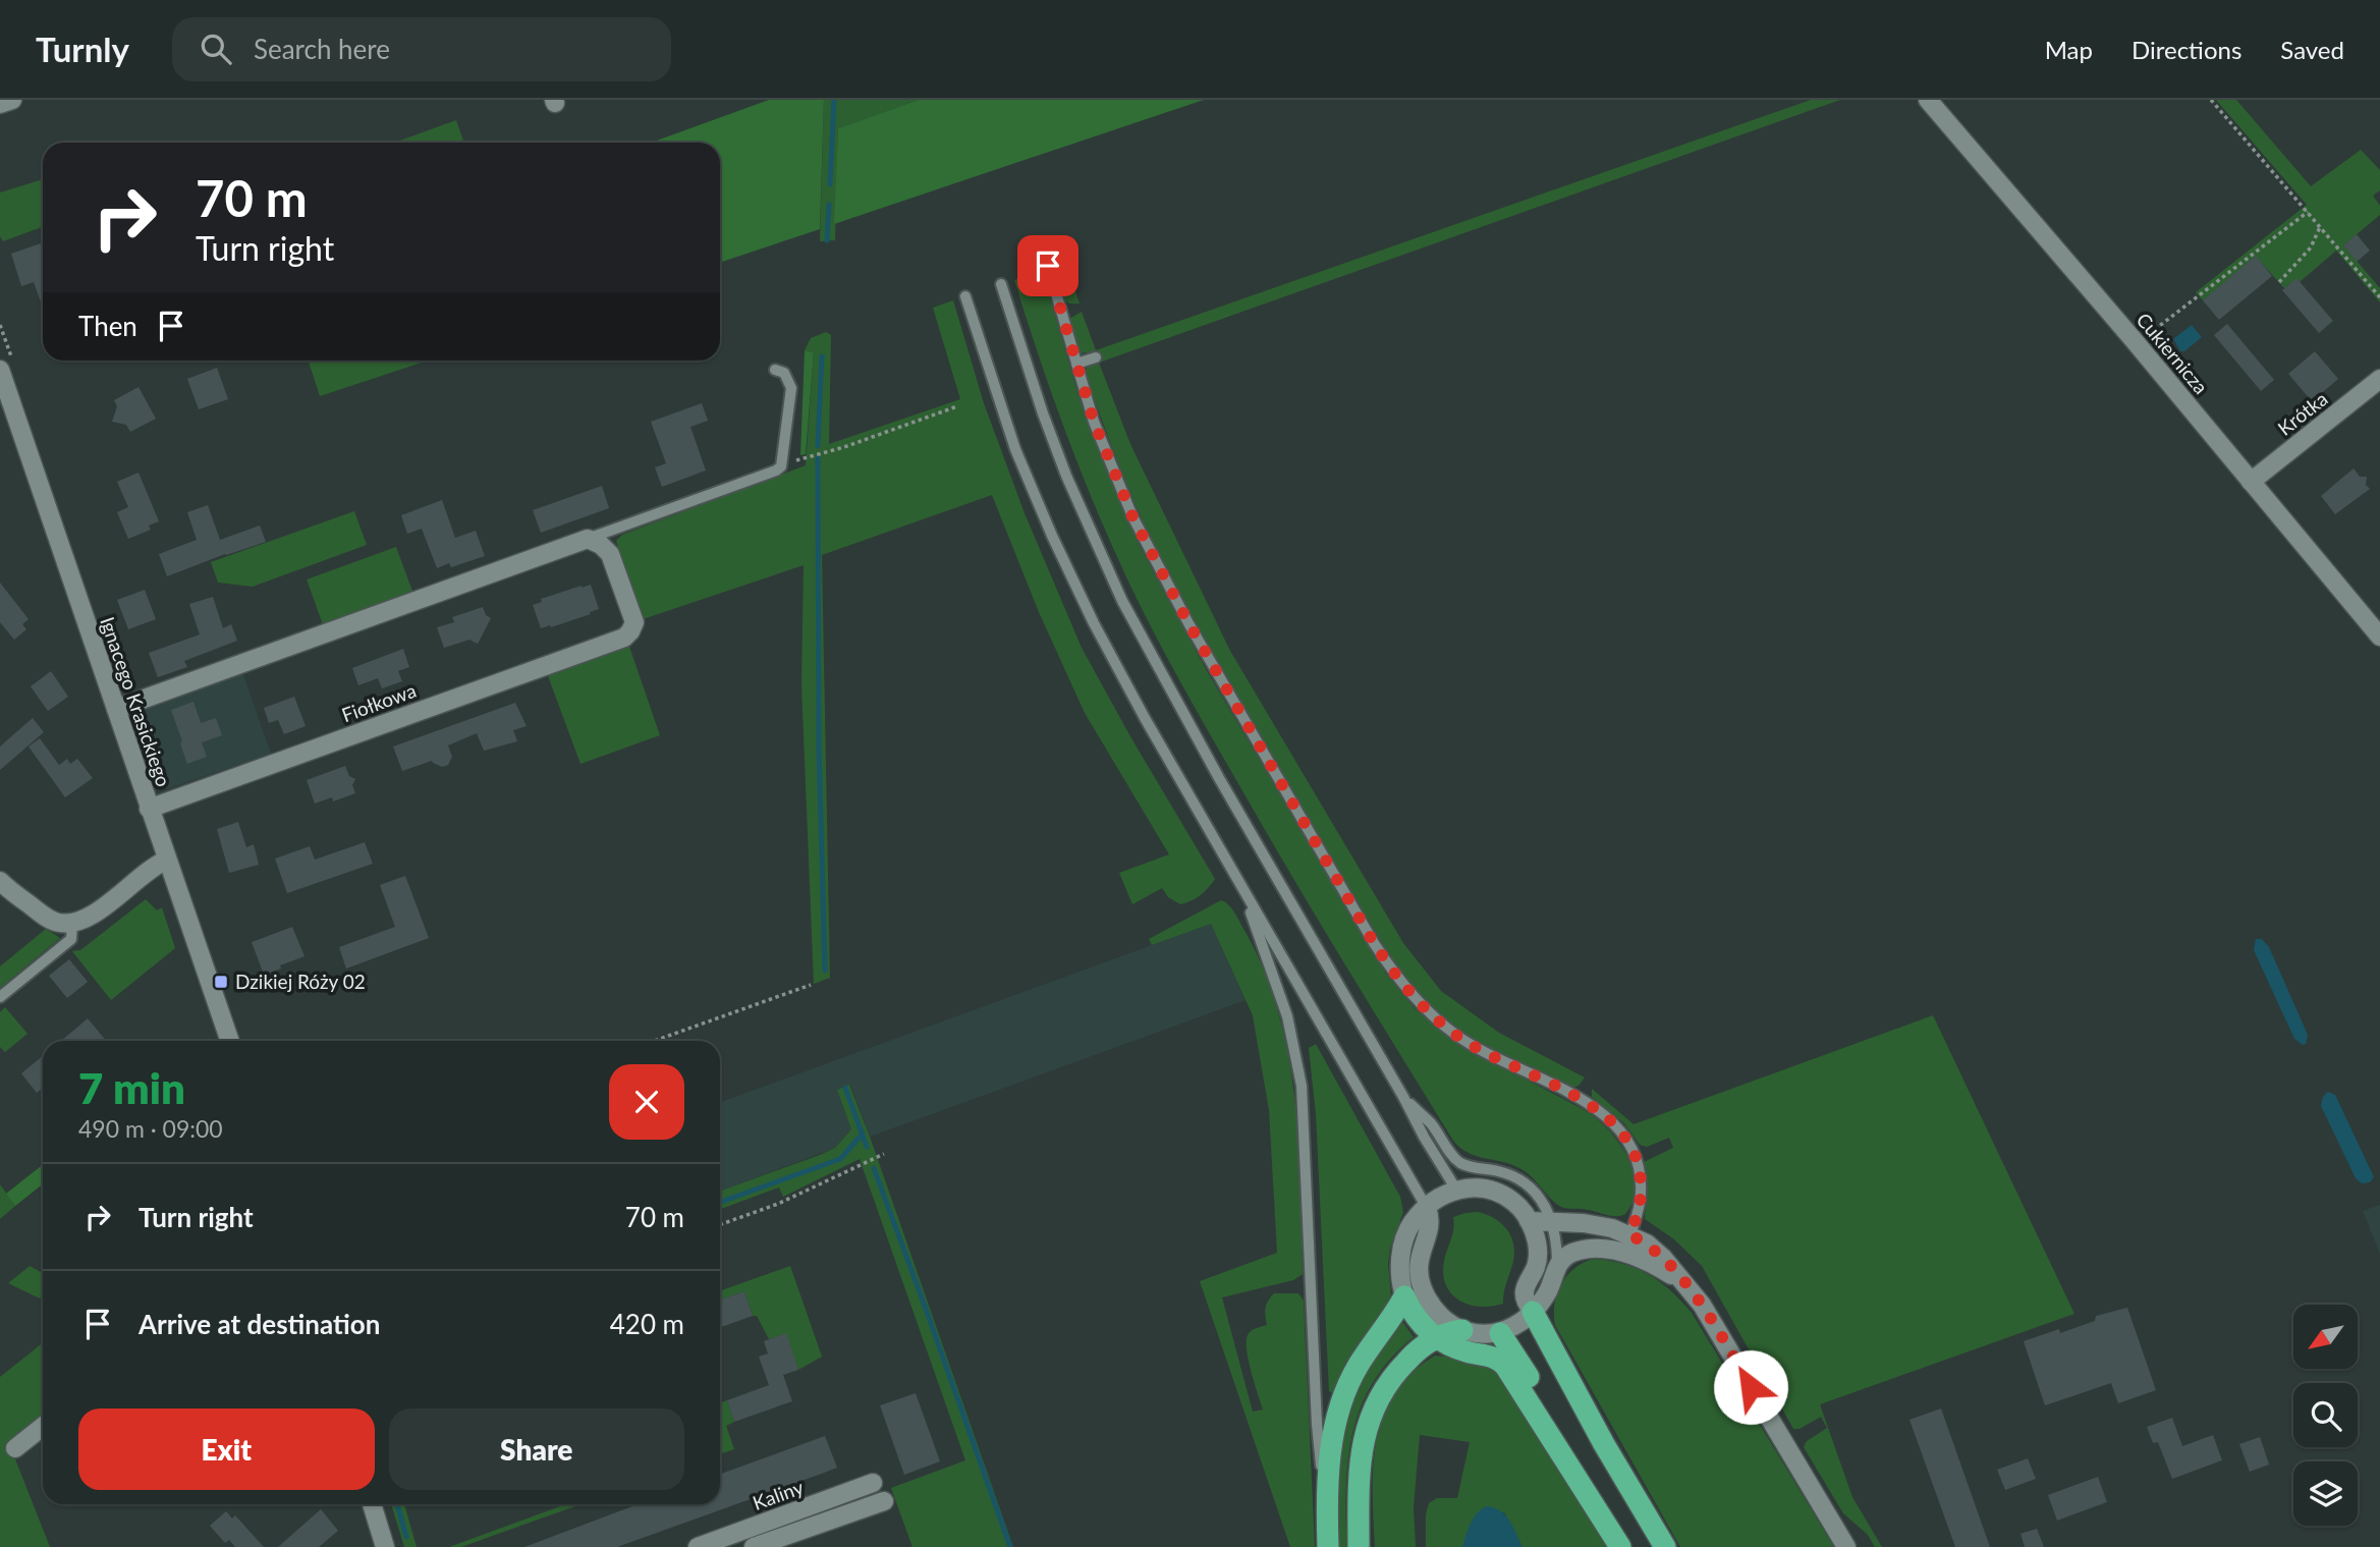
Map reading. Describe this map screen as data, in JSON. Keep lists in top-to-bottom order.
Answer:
{
  "streets": {
    "street": [
      "Cukiernicza",
      "Krótka",
      "Ignacego Krasickiego",
      "Fiołkowa",
      "Kaliny"
    ]
  },
  "crossings": [
    ["Cukiernicza", "Krótka"],
    ["Ignacego Krasickiego", "Fiołkowa"]
  ],
  "places": {
    "transit": ["Dzikiej Róży 02"]
  },
  "north": "bottom left",
  "page": {
    "header": "Turnly",
    "search": "Search here",
    "nav": ["Map", "Directions", "Saved"],
    "turn": ["70 m", "Turn right"],
    "then": "Then",
    "heading": ["7 min", "490 m · 09:00"],
    "list": [
      {
        "name": "Turn right",
        "value": "70 m"
      },
      {
        "name": "Arrive at destination",
        "value": "420 m"
      }
    ],
    "buttons": ["Exit", "Share"]
  }
}
